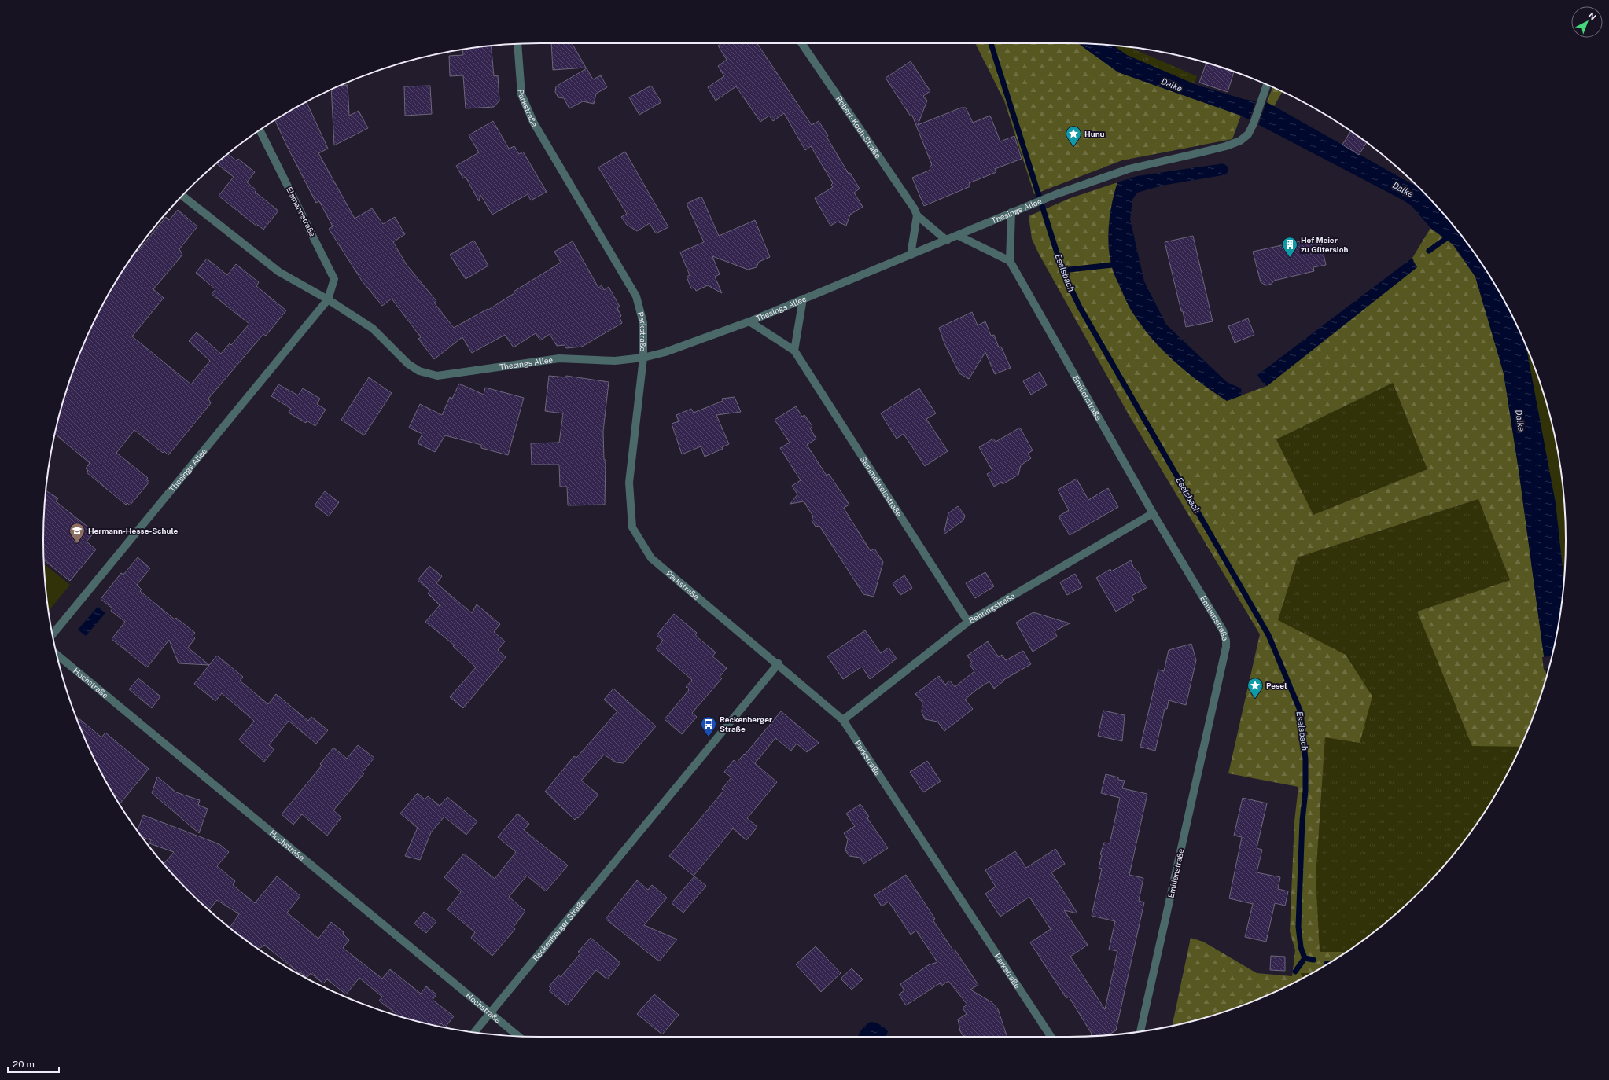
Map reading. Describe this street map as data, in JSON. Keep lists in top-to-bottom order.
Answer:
{
  "streets": {
    "street": [
      "Parkstraße",
      "Robert-Koch-Straße",
      "Thesings Allee",
      "Elsmannstraße",
      "Emilienstraße",
      "Semmelweisstraße",
      "Behringstraße",
      "Hochstraße",
      "Reckenberger Straße"
    ]
  },
  "crossings": [
    ["Parkstraße", "Thesings Allee"],
    ["Parkstraße", "Behringstraße"],
    ["Parkstraße", "Reckenberger Straße"],
    ["Robert-Koch-Straße", "Thesings Allee"],
    ["Thesings Allee", "Elsmannstraße"],
    ["Thesings Allee", "Semmelweisstraße"],
    ["Emilienstraße", "Behringstraße"],
    ["Semmelweisstraße", "Behringstraße"],
    ["Hochstraße", "Reckenberger Straße"]
  ],
  "water": ["Dalke", "Eselsbach"],
  "places": {
    "place": ["Hunu", "Pesel"],
    "building": ["Hof Meier zu Gütersloh"],
    "school or university": ["Hermann-Hesse-Schule"],
    "bus stop": ["Reckenberger Straße"]
  },
  "scale_bar": "20 m",
  "north": "top right"
}
